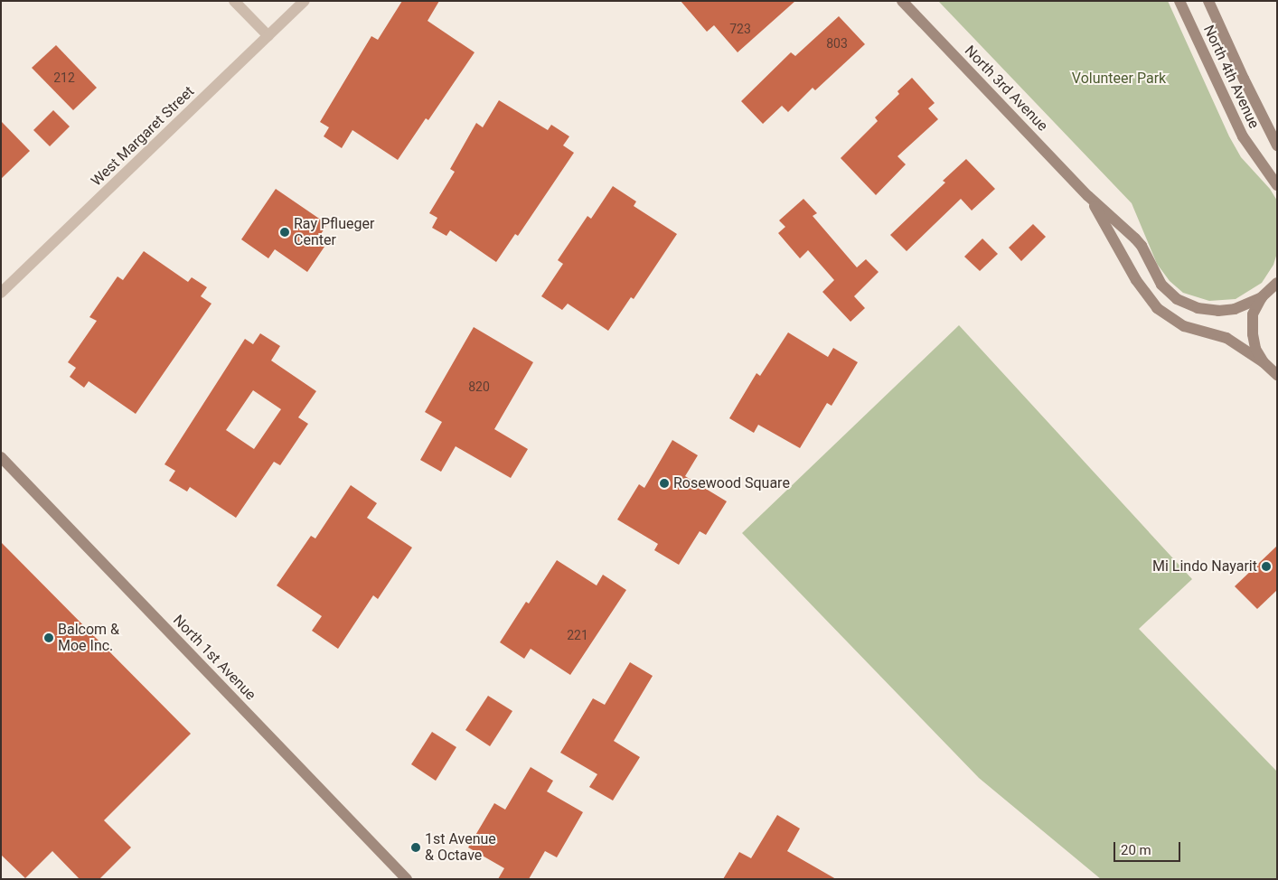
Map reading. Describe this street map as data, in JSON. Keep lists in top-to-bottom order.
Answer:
{
  "streets": {
    "street": [
      "North 4th Avenue",
      "North 3rd Avenue",
      "West Margaret Street",
      "North 1st Avenue"
    ]
  },
  "parks": ["Volunteer Park"],
  "places": [
    "Ray Pflueger Center",
    "Rosewood Square",
    "Mi Lindo Nayarit",
    "Balcom & Moe Inc.",
    "1st Avenue & Octave"
  ],
  "house_numbers": [
    "723",
    "803",
    "212",
    "820",
    "221"
  ],
  "scale_bar": "20 m"
}
